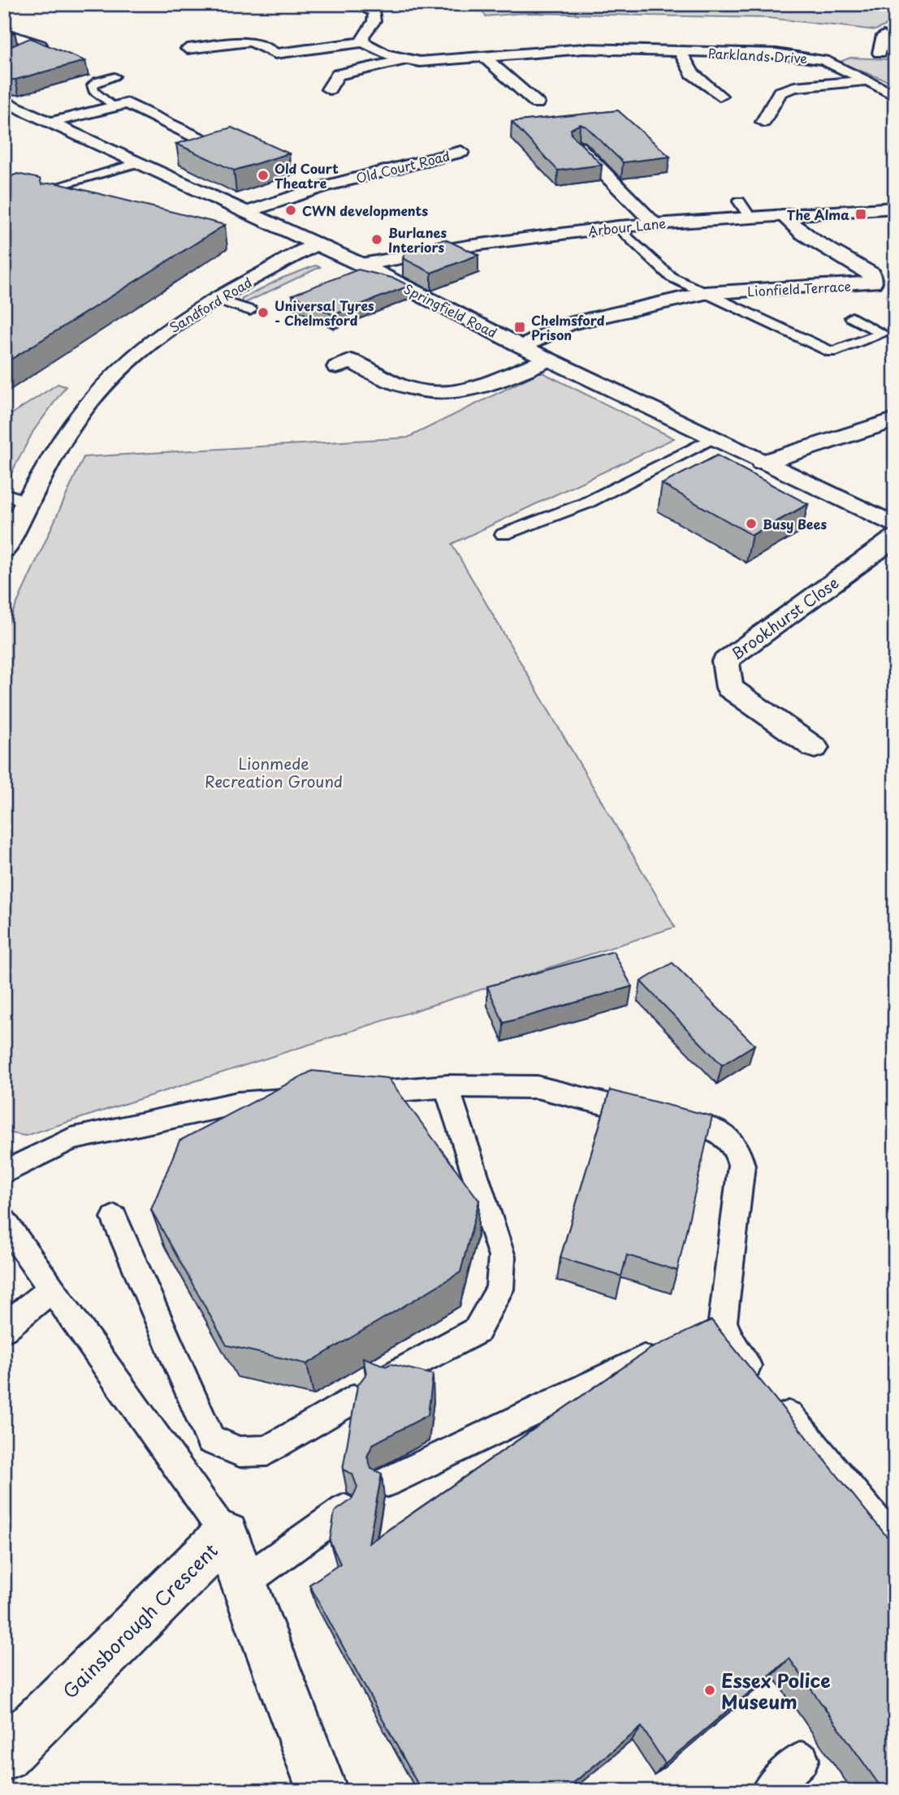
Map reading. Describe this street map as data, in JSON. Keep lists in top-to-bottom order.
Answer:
{
  "streets": {
    "street": [
      "Parklands Drive",
      "Old Court Road",
      "Arbour Lane",
      "Lionfield Terrace",
      "Sandford Road",
      "Springfield Road",
      "Brookhurst Close",
      "Gainsborough Crescent"
    ]
  },
  "crossings": [
    ["Old Court Road", "Springfield Road"],
    ["Arbour Lane", "Lionfield Terrace"],
    ["Arbour Lane", "Springfield Road"],
    ["Sandford Road", "Springfield Road"]
  ],
  "parks": ["Lionmede Recreation Ground"],
  "places": {
    "other": [
      "Old Court Theatre",
      "CWN developments",
      "Burlanes Interiors",
      "Universal Tyres - Chelmsford",
      "Busy Bees",
      "Essex Police Museum"
    ],
    "transit": ["The Alma", "Chelmsford Prison"]
  }
}
